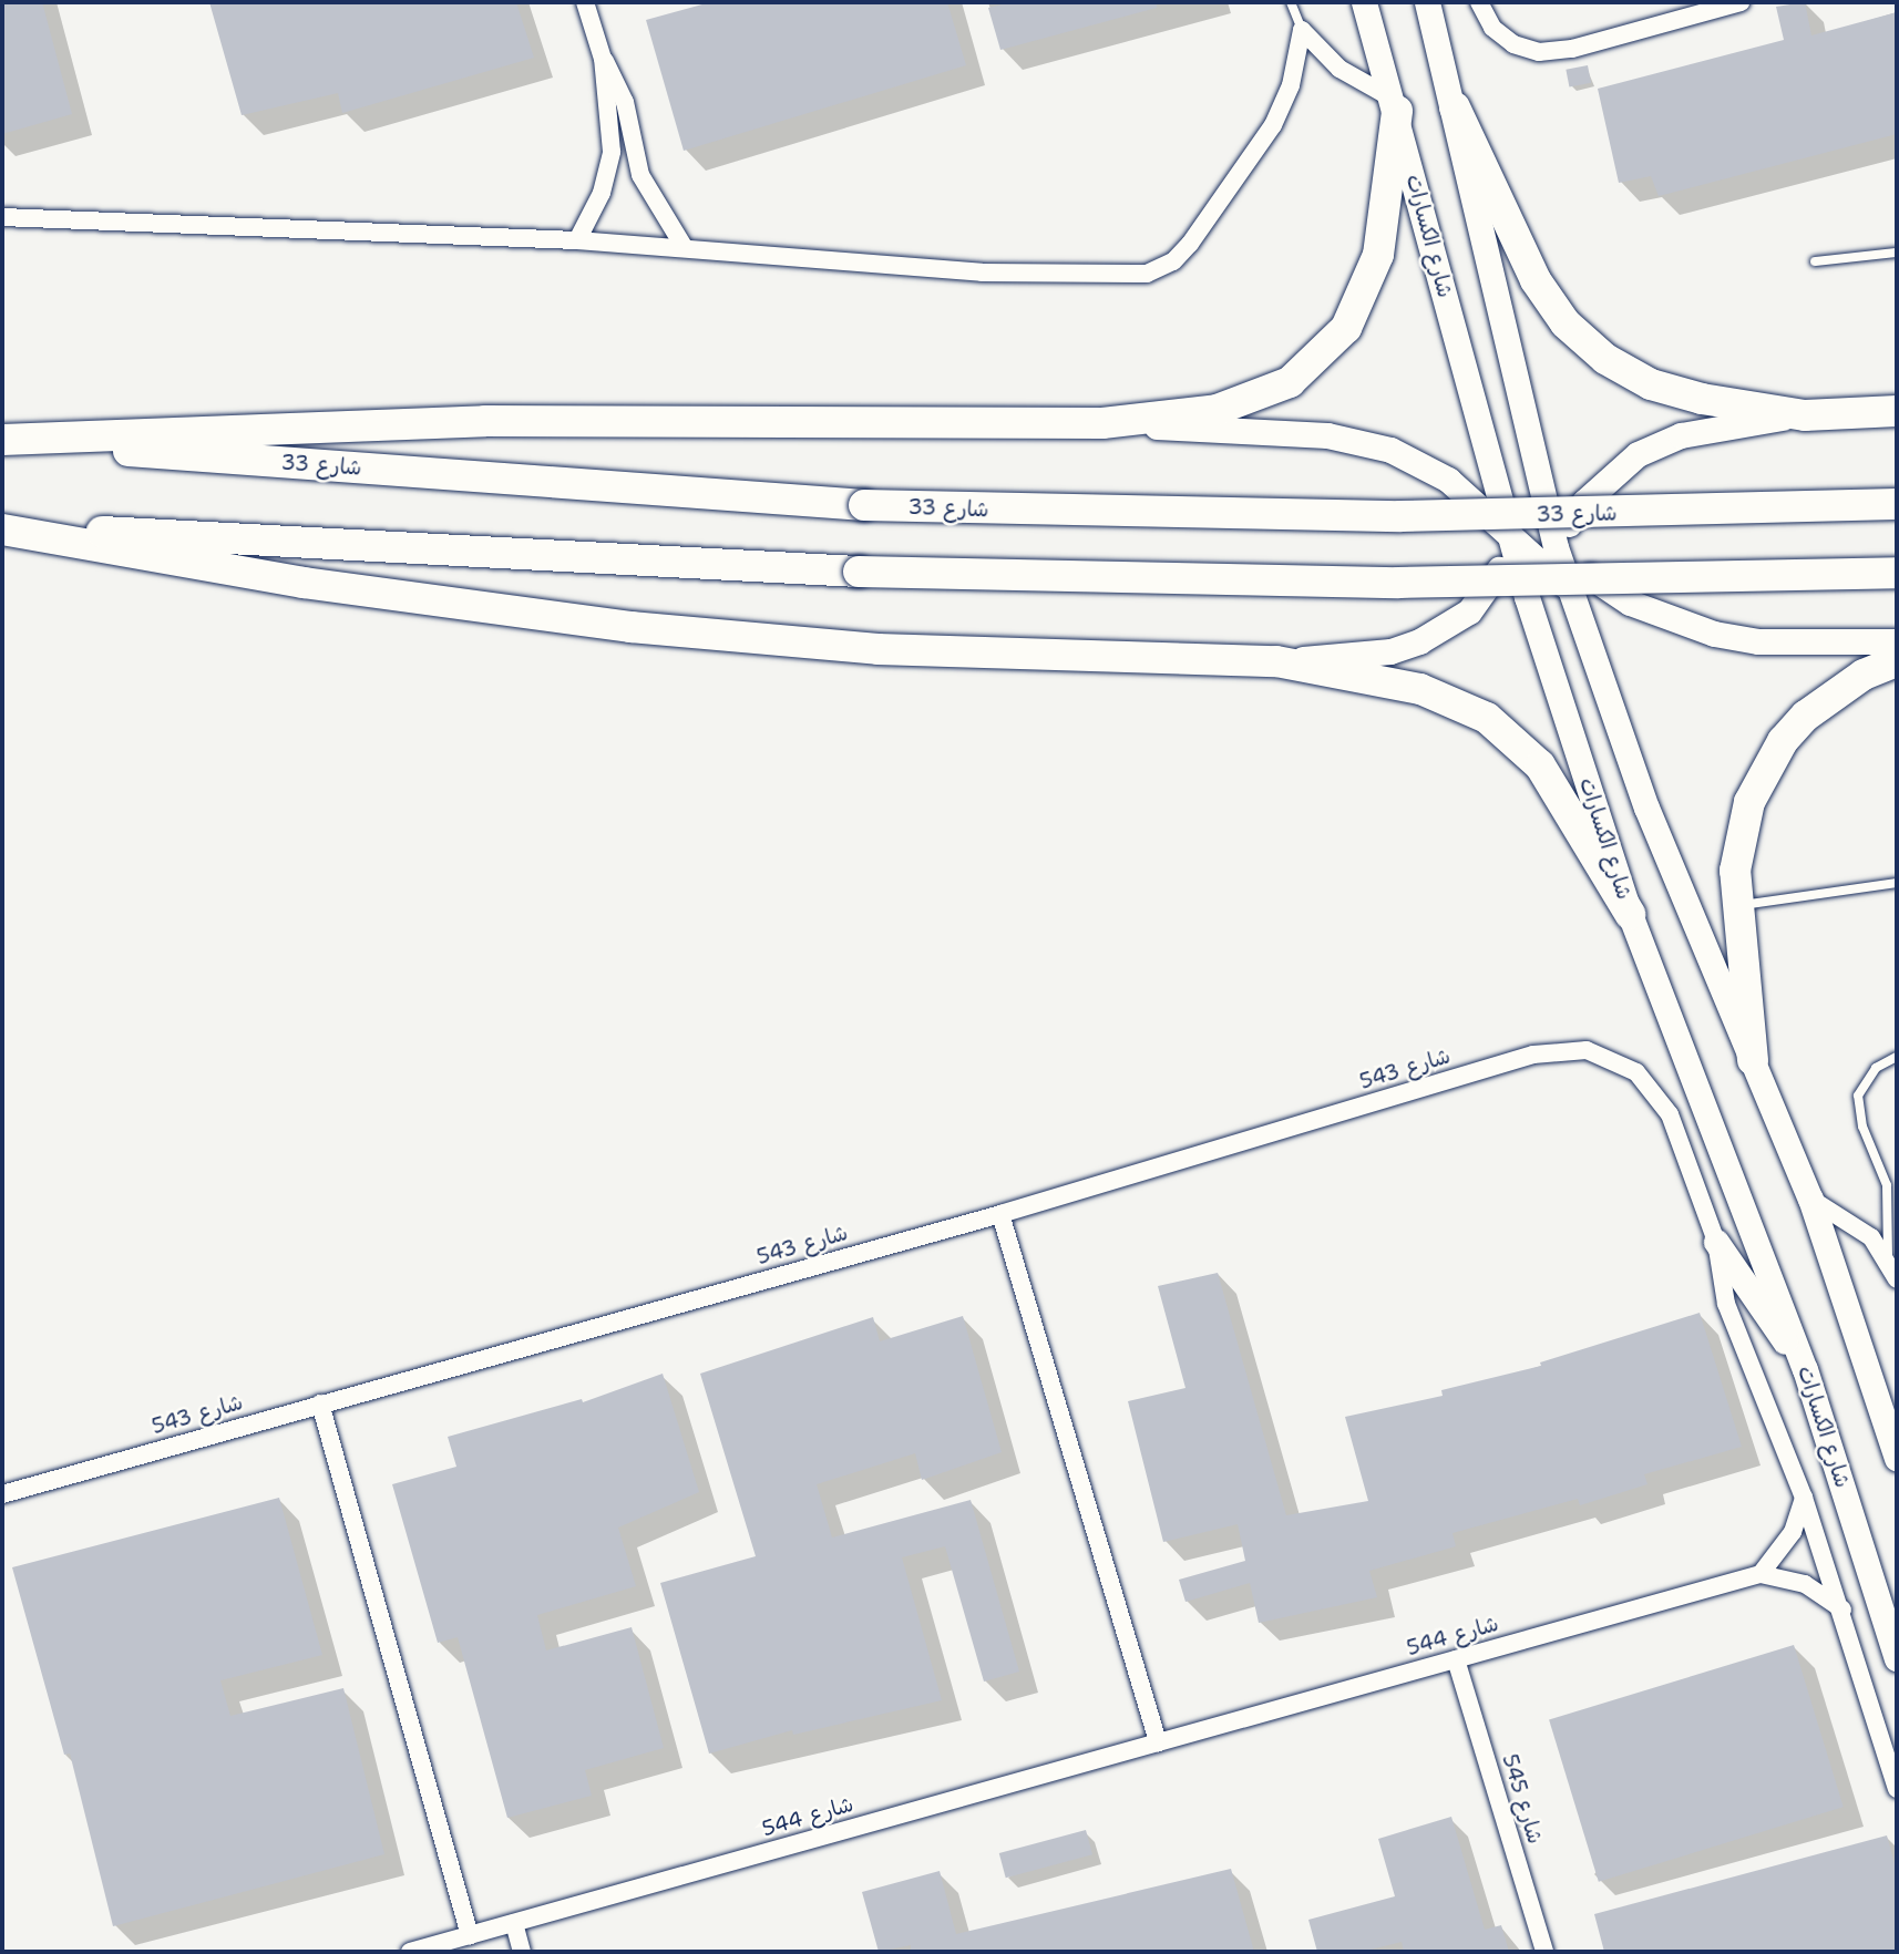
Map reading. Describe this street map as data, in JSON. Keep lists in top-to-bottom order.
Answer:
{
  "streets": {
    "highway": ["شارع 33"],
    "street": [
      "شارع الكسارات",
      "شارع 543",
      "شارع 544",
      "شارع 545"
    ]
  },
  "crossings": [
    ["شارع الكسارات", "شارع 543"],
    ["شارع الكسارات", "شارع 544"],
    ["شارع 544", "شارع 545"]
  ]
}
